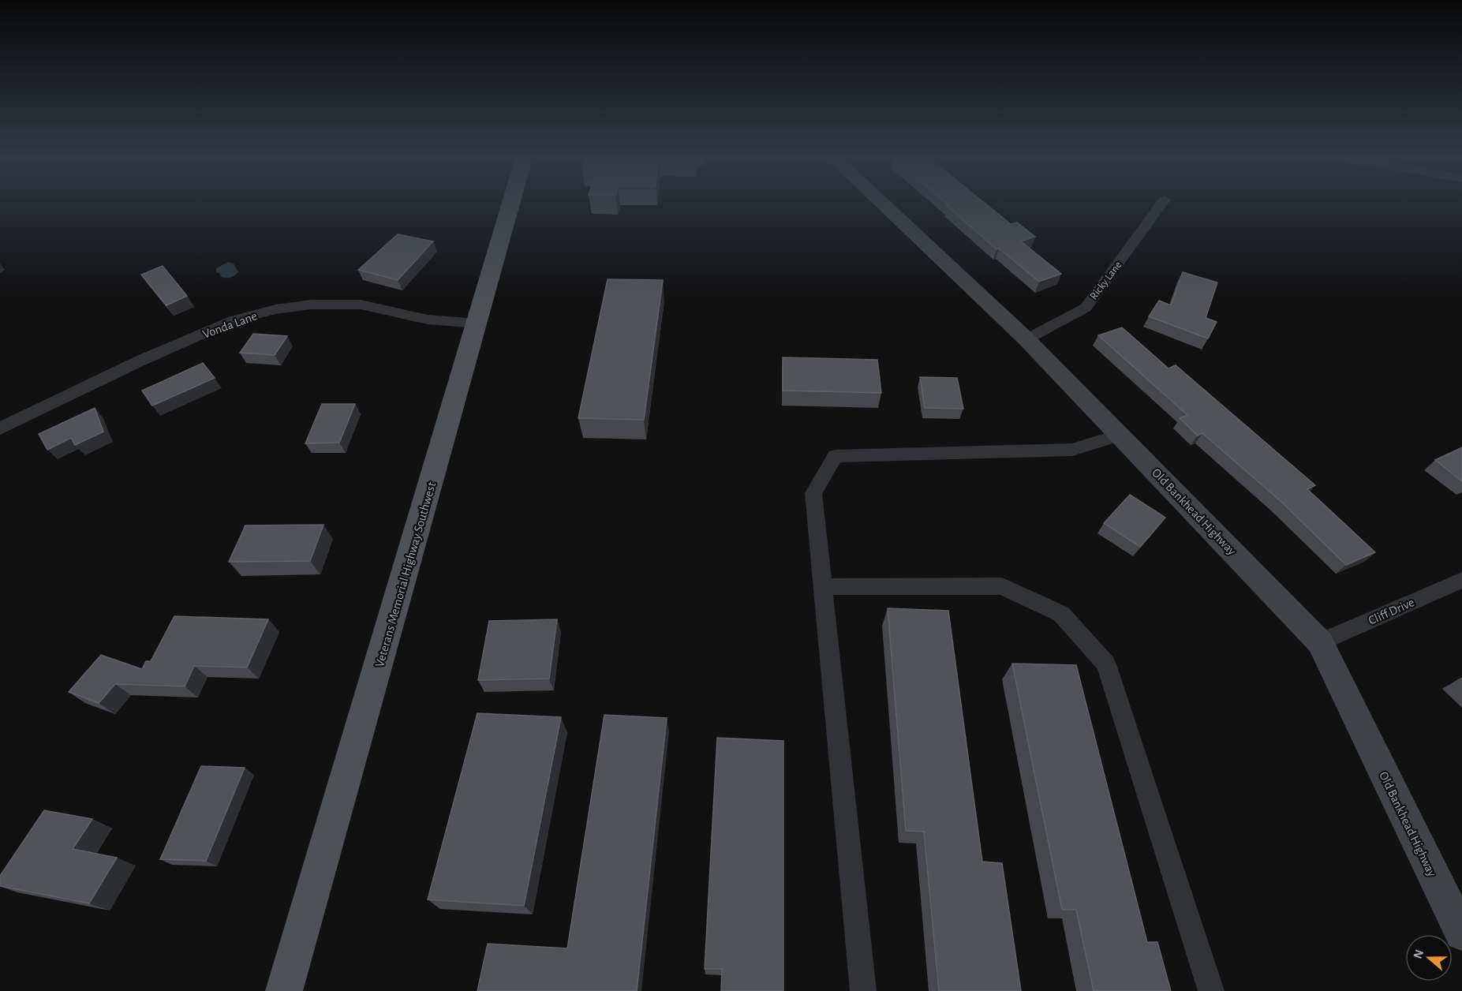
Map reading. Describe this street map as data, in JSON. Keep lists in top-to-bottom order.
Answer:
{
  "streets": {
    "main road": ["Veterans Memorial Highway Southwest"],
    "street": [
      "Ricky Lane",
      "Vonda Lane",
      "Old Bankhead Highway",
      "Cliff Drive"
    ]
  },
  "crossings": [
    ["Ricky Lane", "Old Bankhead Highway"],
    ["Vonda Lane", "Veterans Memorial Highway Southwest"],
    ["Old Bankhead Highway", "Cliff Drive"]
  ],
  "north": "left"
}
